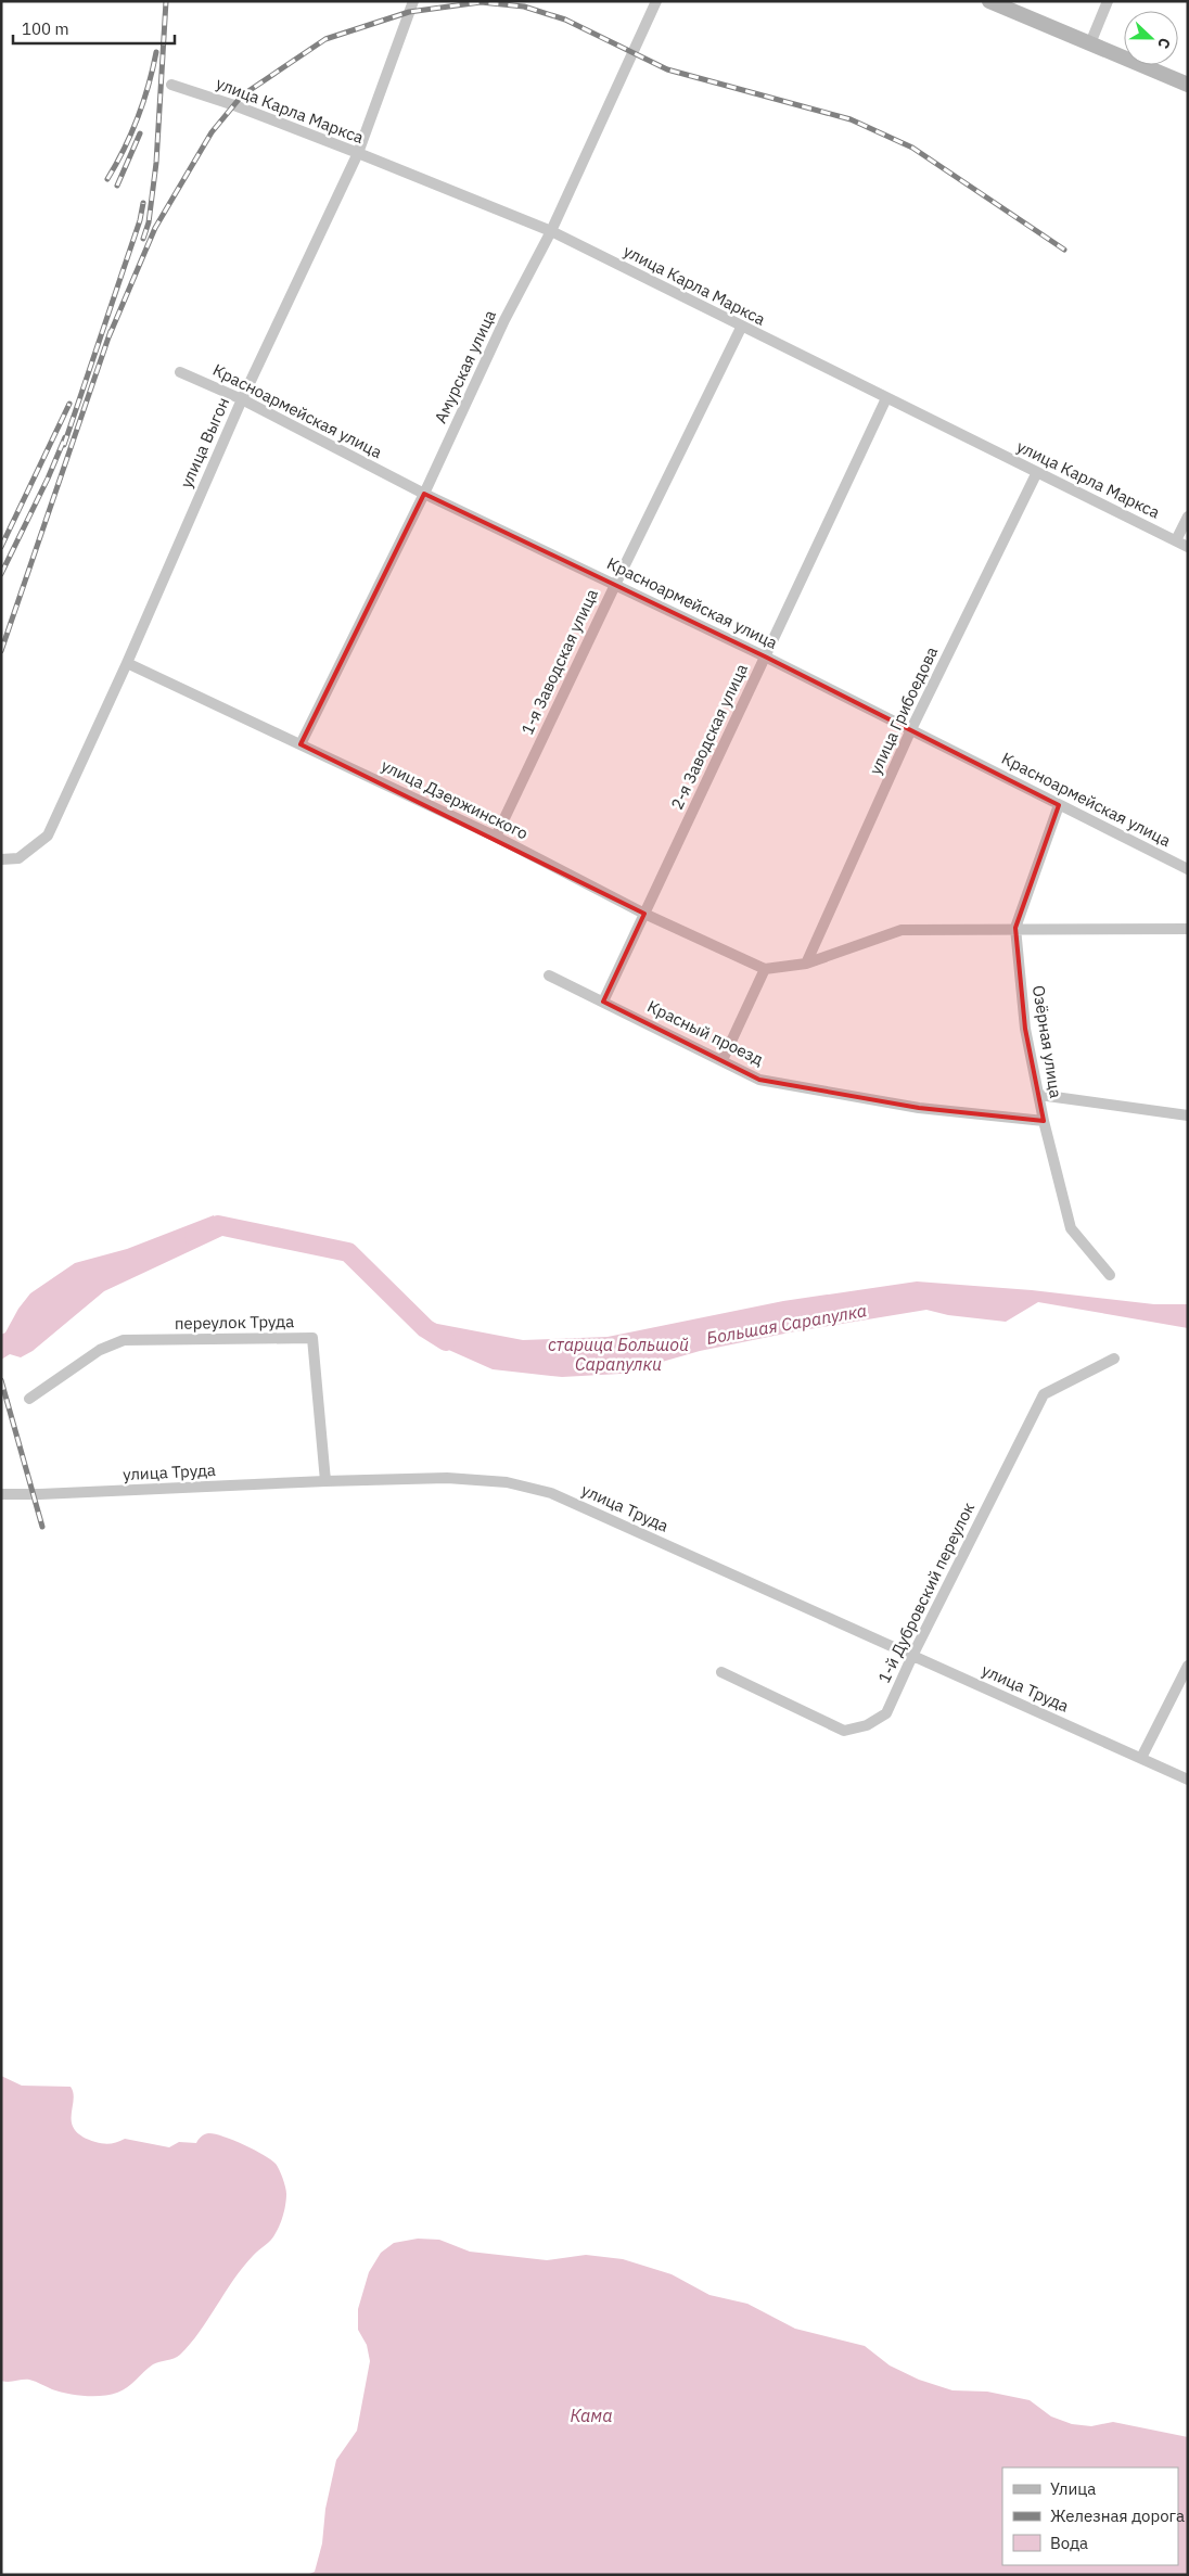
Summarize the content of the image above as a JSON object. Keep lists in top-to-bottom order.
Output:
{
  "streets": {
    "street": [
      "улица Карла Маркса",
      "Амурская улица",
      "Красноармейская улица",
      "улица Выгон",
      "1-я Заводская улица",
      "улица Грибоедова",
      "2-я Заводская улица",
      "улица Дзержинского",
      "Красный проезд",
      "Озёрная улица",
      "переулок Труда",
      "улица Труда",
      "1-й Дубровский переулок"
    ]
  },
  "crossings": [
    ["улица Карла Маркса", "Амурская улица"],
    ["улица Карла Маркса", "улица Выгон"],
    ["улица Карла Маркса", "1-я Заводская улица"],
    ["улица Карла Маркса", "улица Грибоедова"],
    ["улица Карла Маркса", "2-я Заводская улица"],
    ["Амурская улица", "Красноармейская улица"],
    ["Амурская улица", "улица Дзержинского"],
    ["Красноармейская улица", "улица Выгон"],
    ["Красноармейская улица", "1-я Заводская улица"],
    ["Красноармейская улица", "улица Грибоедова"],
    ["Красноармейская улица", "2-я Заводская улица"],
    ["Красноармейская улица", "Озёрная улица"],
    ["улица Выгон", "улица Дзержинского"],
    ["1-я Заводская улица", "улица Дзержинского"],
    ["2-я Заводская улица", "улица Дзержинского"],
    ["2-я Заводская улица", "Красный проезд"],
    ["Красный проезд", "Озёрная улица"],
    ["переулок Труда", "улица Труда"],
    ["улица Труда", "1-й Дубровский переулок"]
  ],
  "water": ["Большая Сарапулка", "старица Большой Сарапулки", "Кама"],
  "legend": ["Улица", "Железная дорога", "Вода"],
  "scale_bar": "100 m",
  "north": "right"
}
